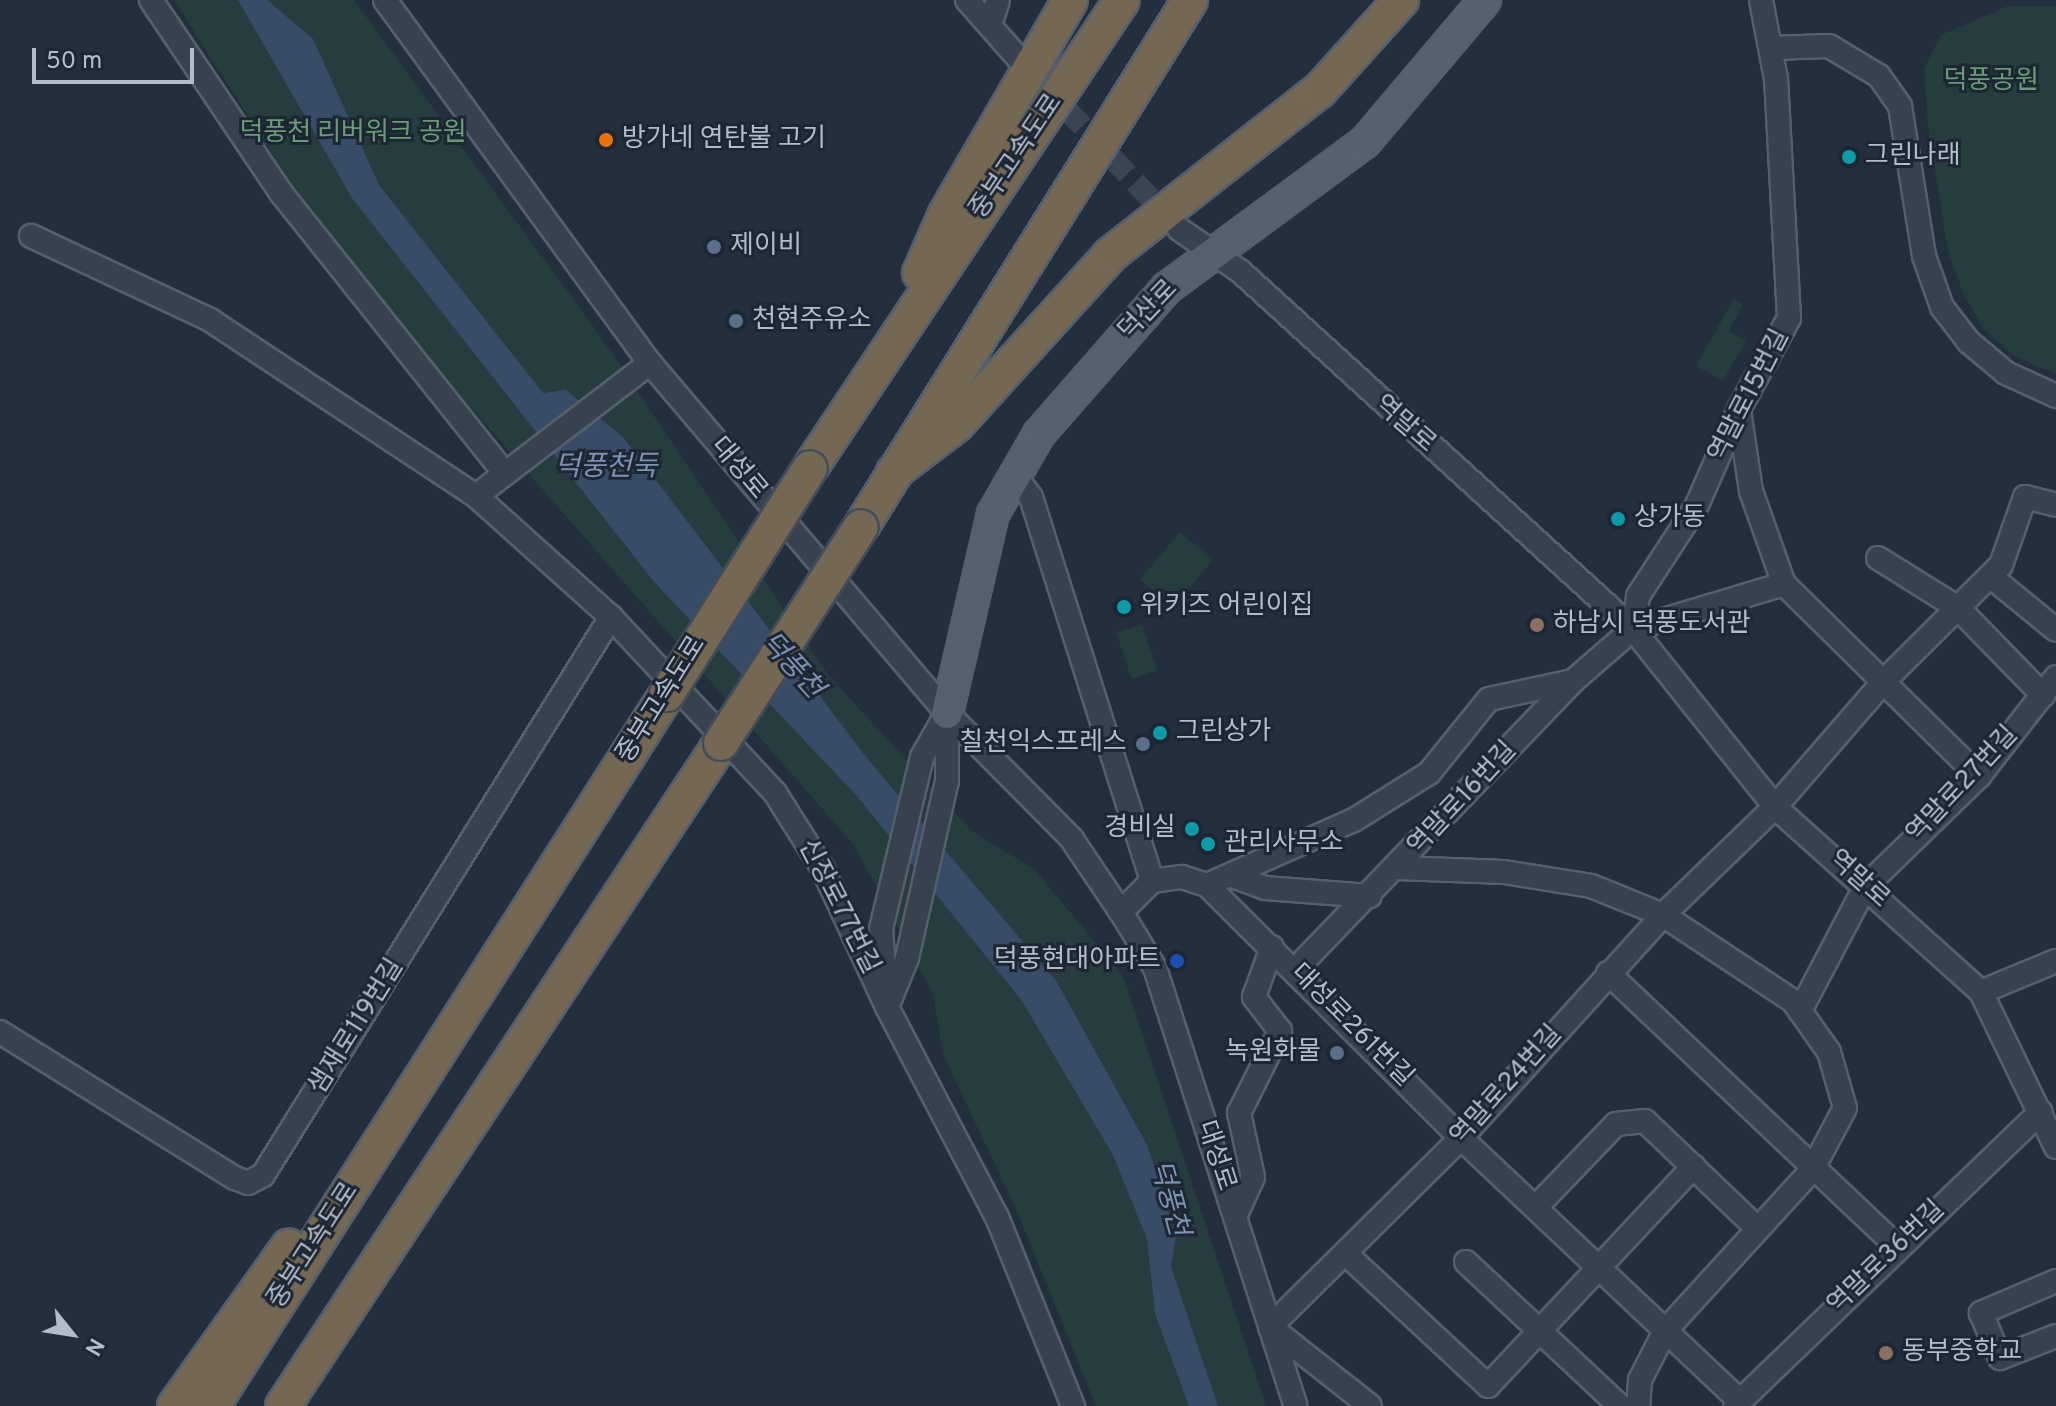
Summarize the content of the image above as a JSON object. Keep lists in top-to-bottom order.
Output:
{
  "streets": {
    "highway": ["중부고속도로"],
    "main road": ["덕산로"],
    "street": [
      "역말로15번길",
      "역말로",
      "대성로",
      "역말로27번길",
      "역말로16번길",
      "신장로77번길",
      "대성로261번길",
      "샘재로119번길",
      "역말로24번길",
      "역말로36번길"
    ]
  },
  "crossings": [
    ["덕산로", "역말로"],
    ["덕산로", "대성로"],
    ["역말로15번길", "역말로"],
    ["역말로15번길", "역말로16번길"],
    ["역말로", "역말로27번길"],
    ["역말로", "역말로16번길"],
    ["역말로", "역말로24번길"],
    ["역말로", "역말로36번길"],
    ["대성로", "역말로24번길"],
    ["역말로16번길", "대성로261번길"],
    ["신장로77번길", "샘재로119번길"],
    ["대성로261번길", "역말로24번길"],
    ["대성로261번길", "역말로36번길"]
  ],
  "water": ["덕풍천둑", "덕풍천"],
  "parks": ["덕풍공원", "덕풍천 리버워크 공원"],
  "places": [
    "방가네 연탄불 고기",
    "그린나래",
    "제이비",
    "천현주유소",
    "상가동",
    "위키즈 어린이집",
    "하남시 덕풍도서관",
    "그린상가",
    "칠천익스프레스",
    "경비실",
    "관리사무소",
    "덕풍현대아파트",
    "녹원화물",
    "동부중학교"
  ],
  "scale_bar": "50 m",
  "north": "bottom right"
}
